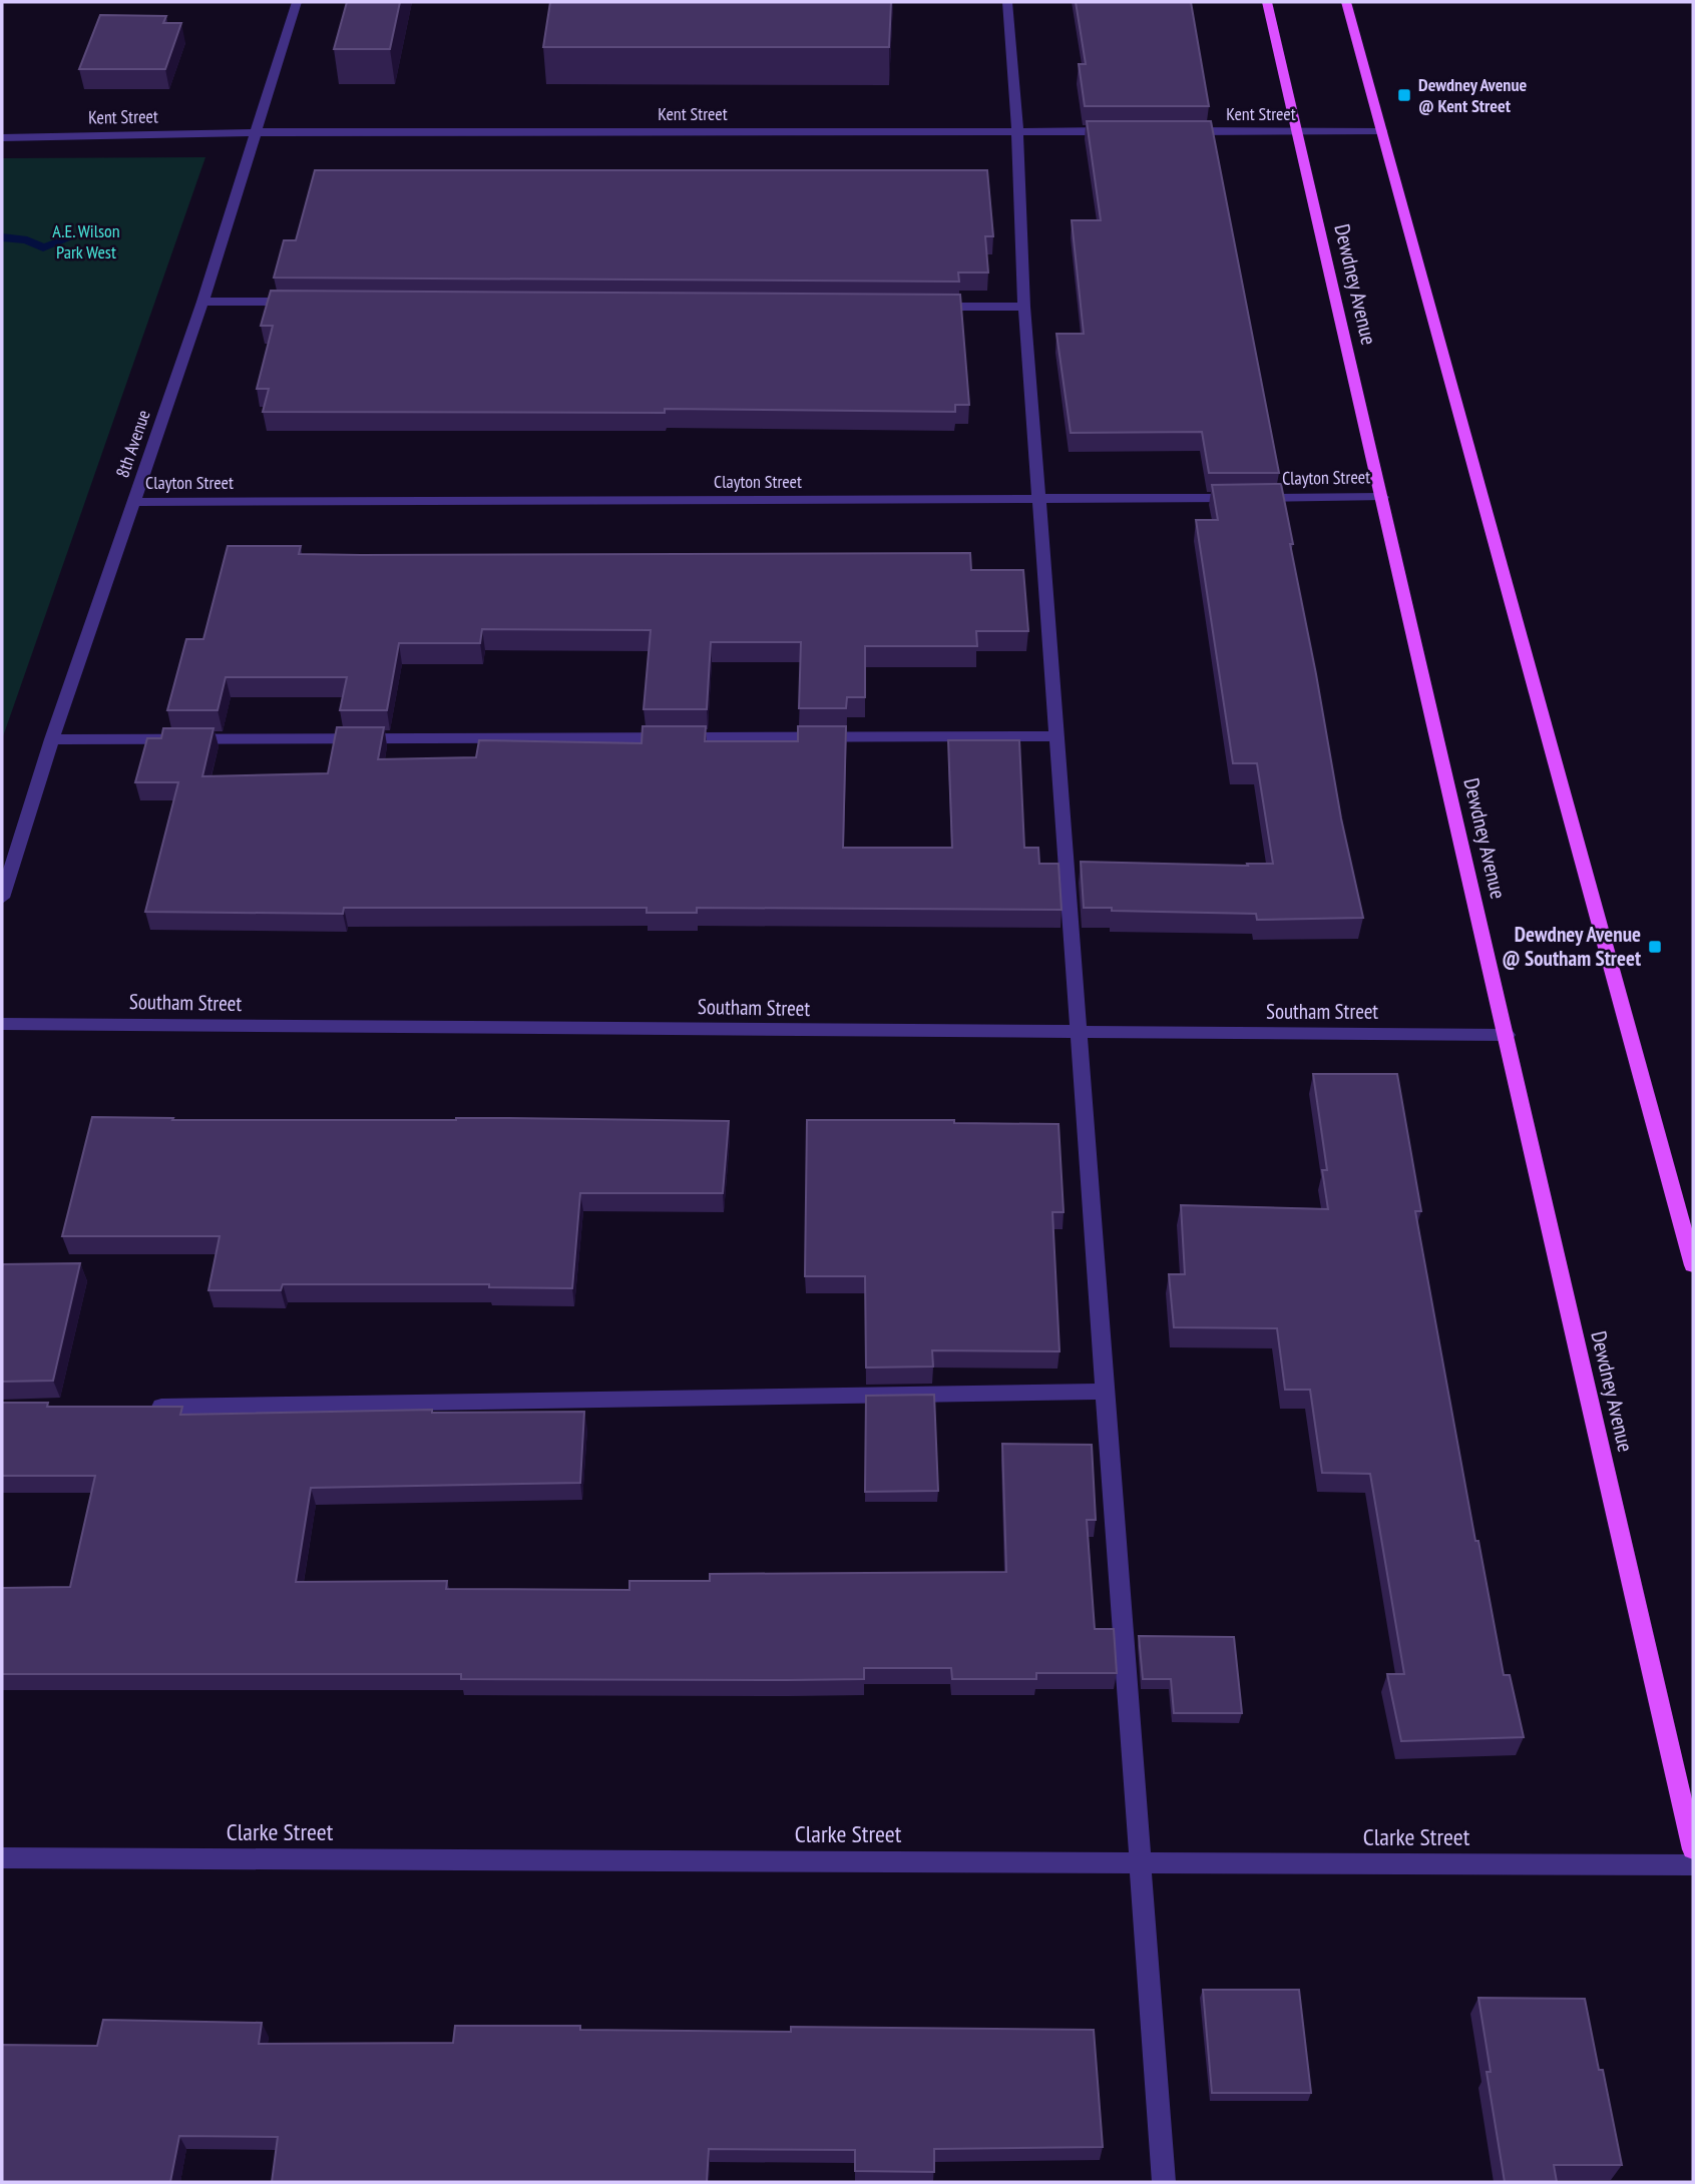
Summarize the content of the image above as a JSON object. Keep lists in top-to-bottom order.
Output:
{
  "streets": {
    "main road": ["Dewdney Avenue"],
    "street": [
      "Kent Street",
      "8th Avenue",
      "Clayton Street",
      "Southam Street",
      "Clarke Street"
    ]
  },
  "crossings": [
    ["Kent Street", "Dewdney Avenue"],
    ["Kent Street", "8th Avenue"],
    ["Dewdney Avenue", "Clayton Street"],
    ["Dewdney Avenue", "Southam Street"],
    ["8th Avenue", "Clayton Street"]
  ],
  "parks": ["A.E. Wilson Park West"],
  "places": {
    "transit": ["Dewdney Avenue @ Kent Street", "Dewdney Avenue @ Southam Street"]
  }
}
